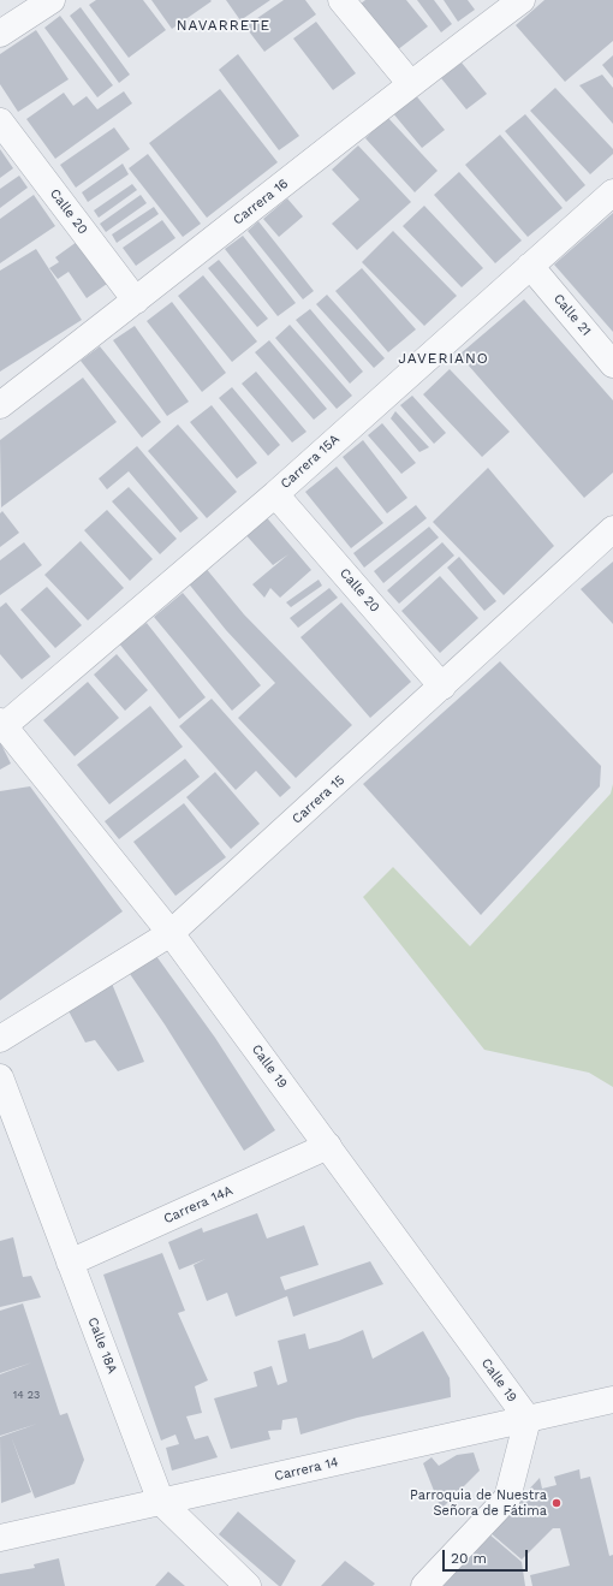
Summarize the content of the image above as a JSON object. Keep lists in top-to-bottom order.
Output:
{
  "streets": {
    "street": [
      "Carrera 16",
      "Calle 20",
      "Calle 21",
      "Carrera 15A",
      "Carrera 15",
      "Calle 19",
      "Carrera 14A",
      "Calle 18A",
      "Carrera 14"
    ]
  },
  "crossings": [
    ["Carrera 16", "Calle 20"],
    ["Calle 20", "Carrera 15A"],
    ["Calle 20", "Carrera 15"],
    ["Calle 21", "Carrera 15A"],
    ["Carrera 15A", "Calle 19"],
    ["Carrera 15", "Calle 19"],
    ["Calle 19", "Carrera 14A"],
    ["Calle 19", "Carrera 14"],
    ["Carrera 14A", "Calle 18A"],
    ["Calle 18A", "Carrera 14"]
  ],
  "districts": ["NAVARRETE", "JAVERIANO"],
  "places": ["Parroquia de Nuestra Señora de Fátima"],
  "house_numbers": ["14 23"],
  "scale_bar": "20 m"
}
